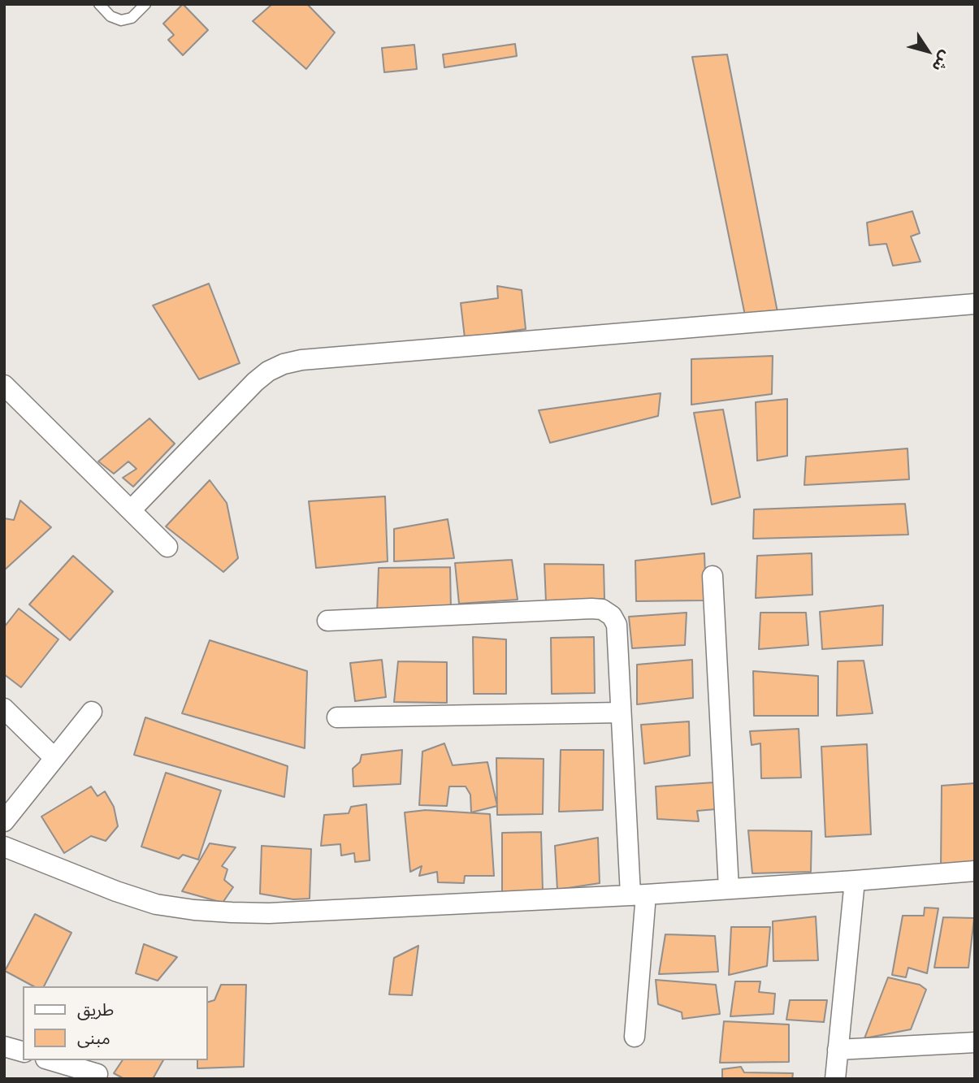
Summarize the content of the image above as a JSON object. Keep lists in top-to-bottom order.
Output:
{
  "legend": ["طريق", "مبنى"],
  "north": "bottom right"
}
